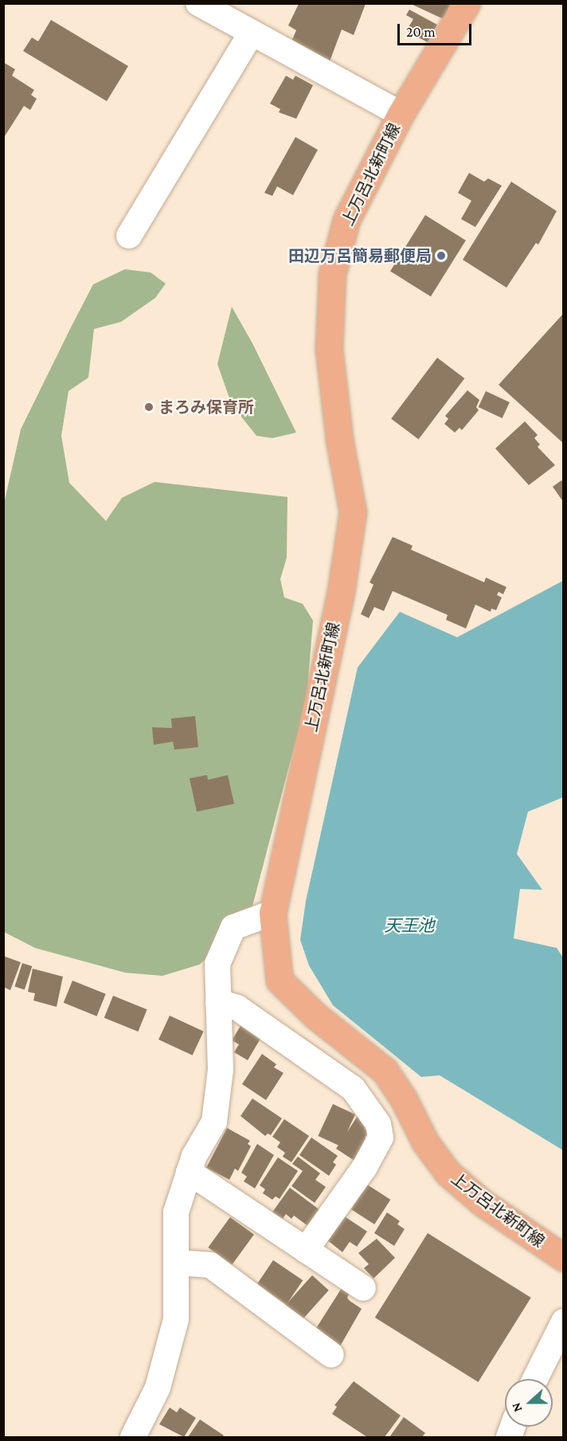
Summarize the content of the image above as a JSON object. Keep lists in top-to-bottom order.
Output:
{
  "streets": {
    "main road": ["上万呂北新町線"]
  },
  "water": ["天王池"],
  "places": ["田辺万呂簡易郵便局", "まろみ保育所"],
  "scale_bar": "20 m",
  "north": "left"
}
